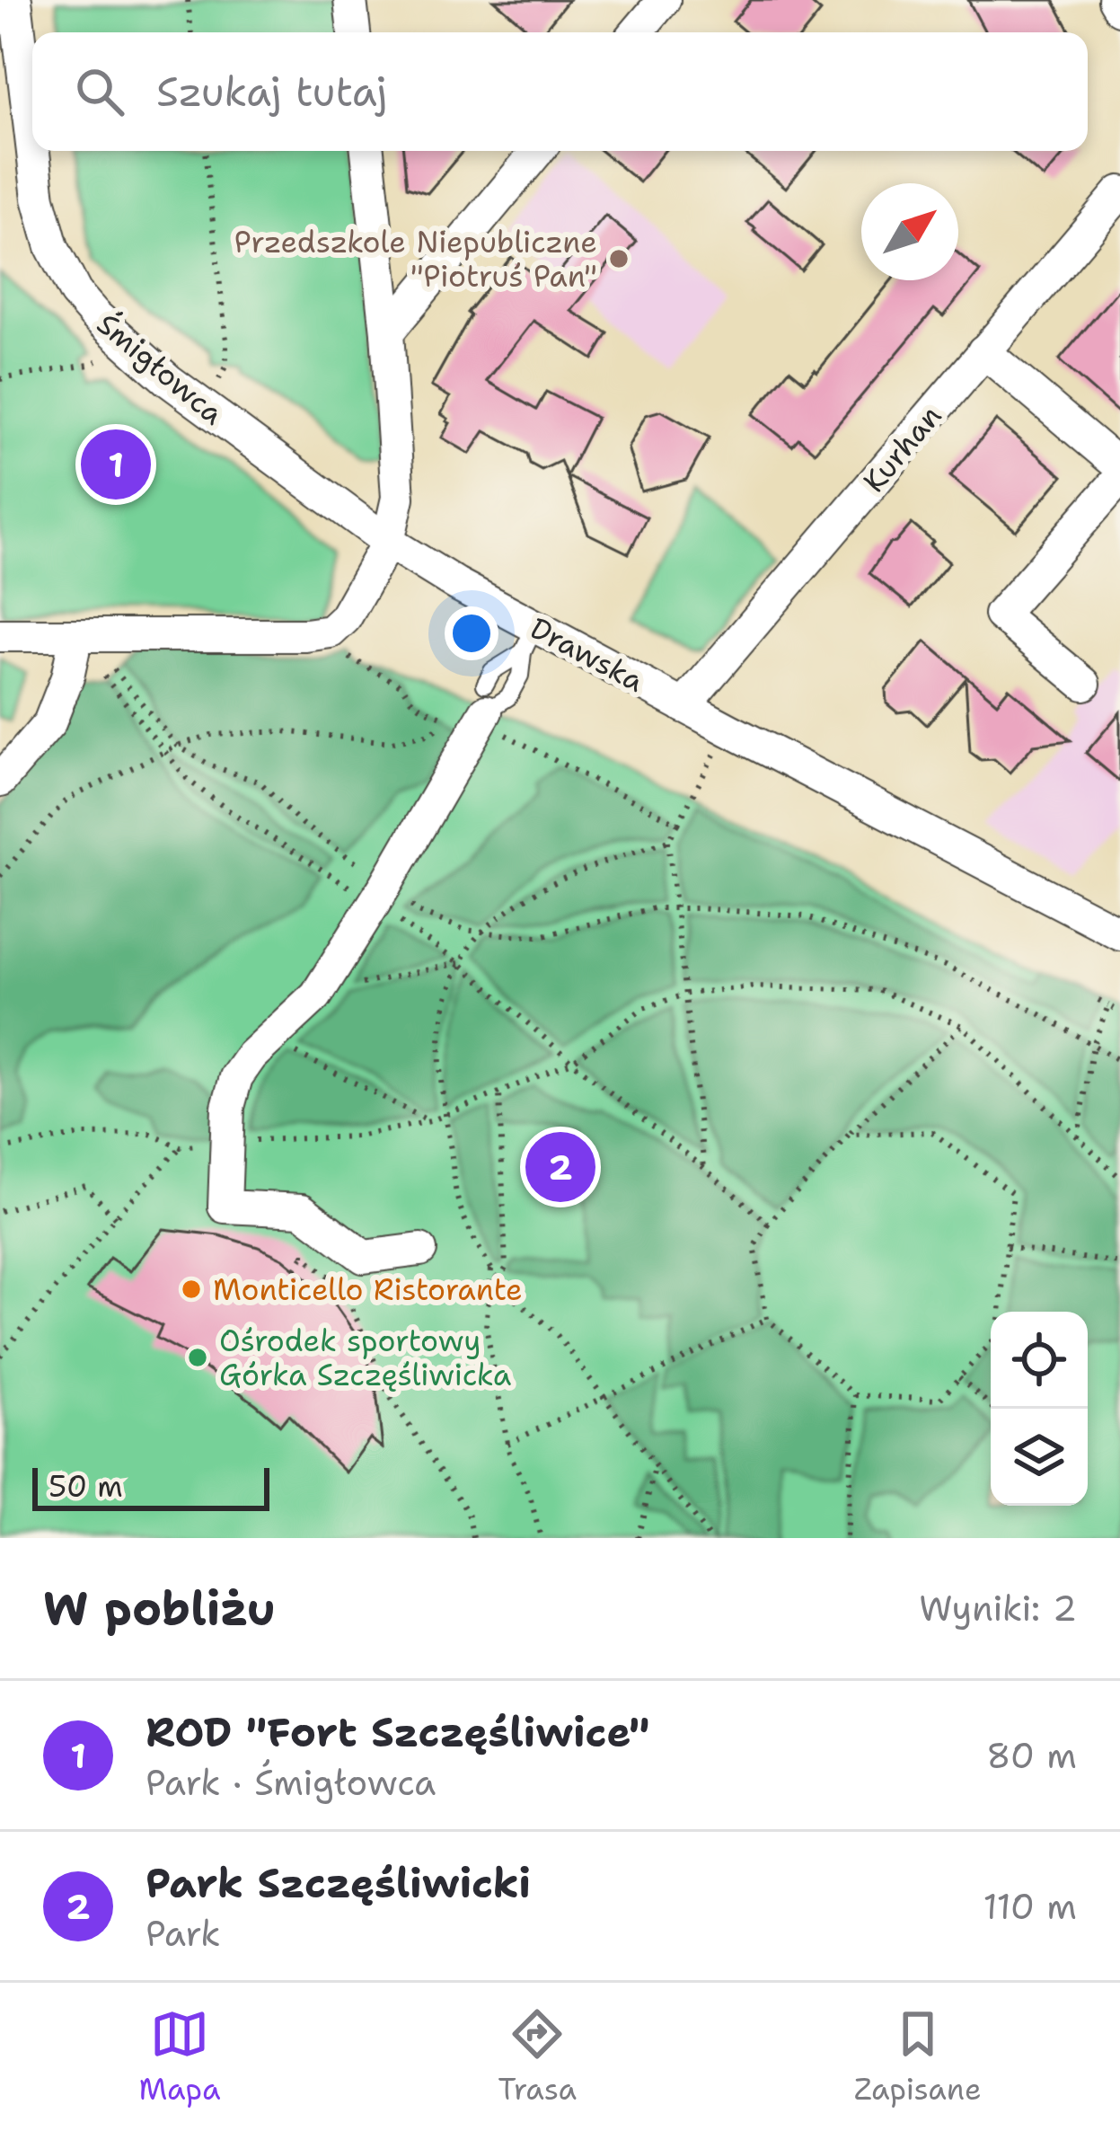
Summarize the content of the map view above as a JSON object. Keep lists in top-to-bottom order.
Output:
{
  "streets": {
    "street": ["Śmigłowca", "Kurhan", "Drawska"]
  },
  "crossings": [
    ["Śmigłowca", "Drawska"],
    ["Kurhan", "Drawska"]
  ],
  "places": ["Przedszkole Niepubliczne \"Piotruś Pan\"", "Monticello Ristorante", "Ośrodek sportowy Górka Szczęśliwicka"],
  "scale_bar": "50 m",
  "north": "top right",
  "page": {
    "search": "Szukaj tutaj",
    "pins": ["1", "2"],
    "scale": "50 m",
    "heading": ["W pobliżu", "Wyniki: 2"],
    "list": [
      {
        "mark": "1",
        "name": "ROD \"Fort Szczęśliwice\"",
        "note": "Park · Śmigłowca",
        "value": "80 m"
      },
      {
        "mark": "2",
        "name": "Park Szczęśliwicki",
        "note": "Park",
        "value": "110 m"
      }
    ],
    "nav": ["Mapa", "Trasa", "Zapisane"]
  }
}
